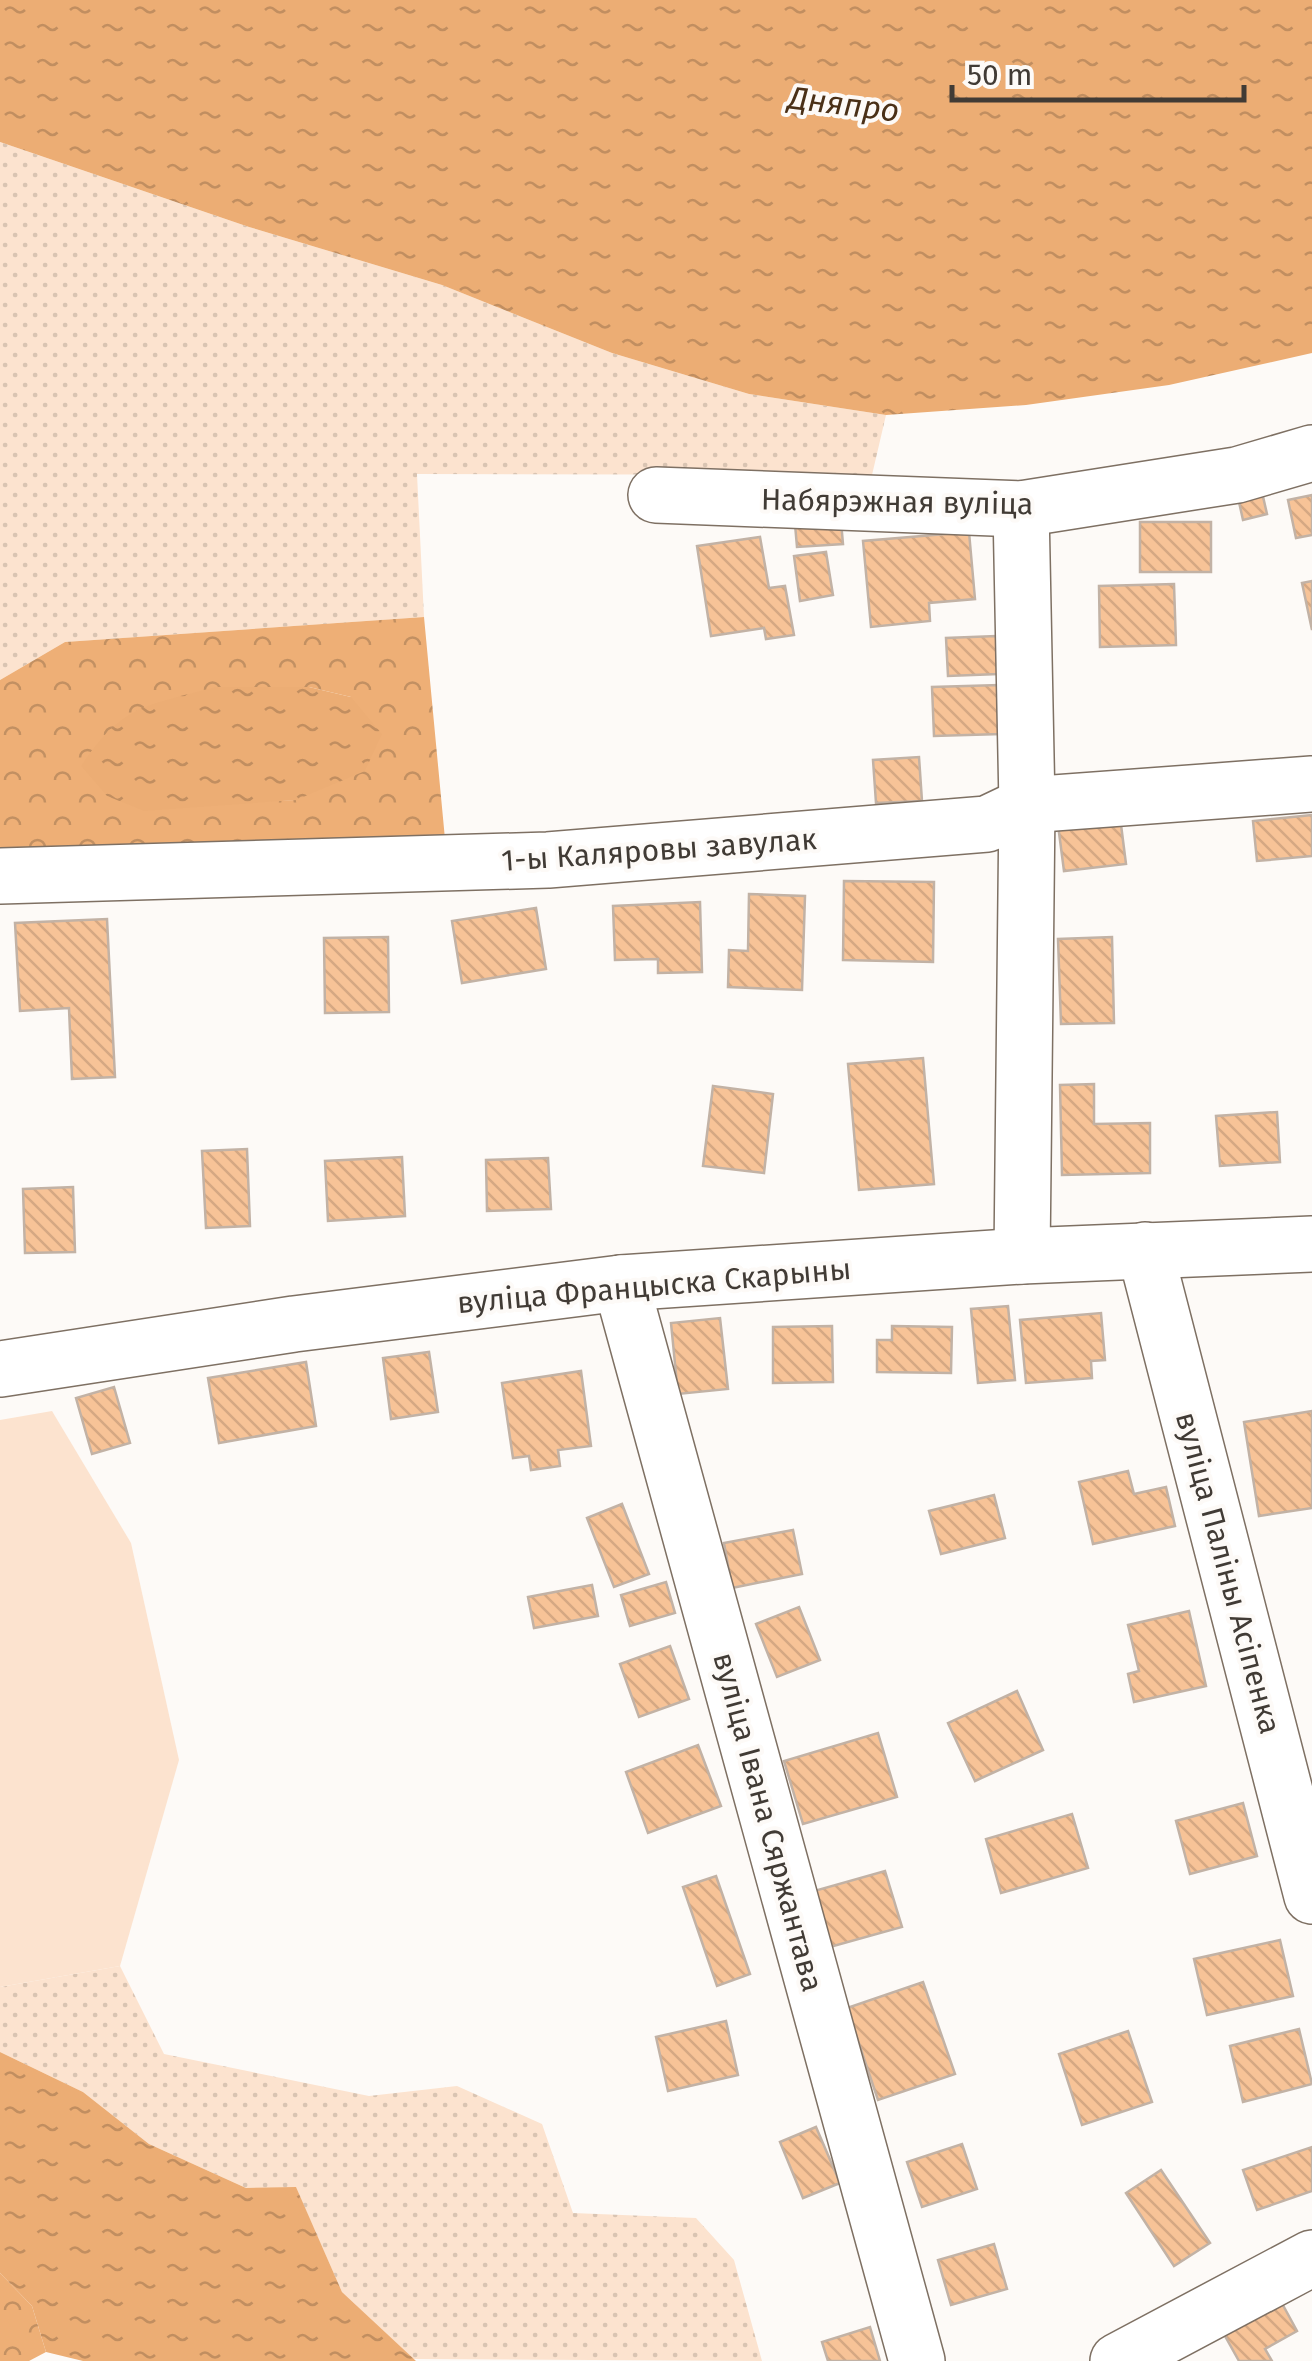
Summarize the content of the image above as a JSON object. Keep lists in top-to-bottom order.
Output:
{
  "streets": {
    "street": [
      "Набярэжная вуліца",
      "1-ы Каляровы завулак",
      "вуліца Францыска Скарыны",
      "вуліца Паліны Асіпенка",
      "вуліца Івана Сяржантава"
    ]
  },
  "crossings": [
    ["вуліца Францыска Скарыны", "вуліца Паліны Асіпенка"],
    ["вуліца Францыска Скарыны", "вуліца Івана Сяржантава"]
  ],
  "water": ["Дняпро"],
  "scale_bar": "50 m"
}
